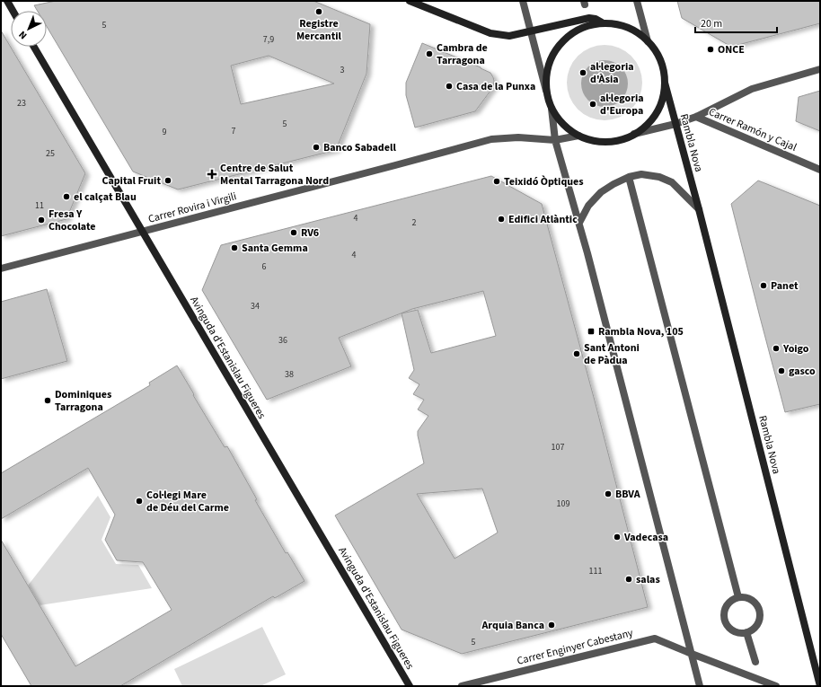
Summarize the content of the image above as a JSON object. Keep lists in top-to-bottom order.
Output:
{
  "streets": {
    "main road": ["Rambla Nova", "Avinguda d'Estanislau Figueres"],
    "street": ["Carrer Ramón y Cajal", "Carrer Rovira i Virgili", "Carrer Enginyer Cabestany"]
  },
  "crossings": [
    ["Carrer Ramón y Cajal", "Rambla Nova"],
    ["Carrer Ramón y Cajal", "Carrer Rovira i Virgili"],
    ["Rambla Nova", "Carrer Rovira i Virgili"],
    ["Carrer Rovira i Virgili", "Avinguda d'Estanislau Figueres"]
  ],
  "places": {
    "other": [
      "Registre Mercantil",
      "ONCE",
      "Cambra de Tarragona",
      "al·legoria d'Àsia",
      "Casa de la Punxa",
      "al·legoria d'Europa",
      "Banco Sabadell",
      "Capital Fruit",
      "Teixidó Òptiques",
      "el calçat Blau",
      "Edifici Atlàntic",
      "Fresa Y Chocolate",
      "RV6",
      "Santa Gemma",
      "Panet",
      "Yoigo",
      "Sant Antoni de Pàdua",
      "gasco",
      "Dominiques Tarragona",
      "BBVA",
      "Col·legi Mare de Déu del Carme",
      "Vadecasa",
      "salas",
      "Arquia Banca"
    ],
    "health": ["Centre de Salut Mental Tarragona Nord"],
    "transit": ["Rambla Nova, 105"]
  },
  "house_numbers": [
    "5",
    "7,9",
    "3",
    "23",
    "5",
    "7",
    "9",
    "25",
    "11",
    "4",
    "2",
    "4",
    "6",
    "34",
    "36",
    "38",
    "107",
    "109",
    "111",
    "5"
  ],
  "scale_bar": "20 m",
  "north": "bottom left"
}
